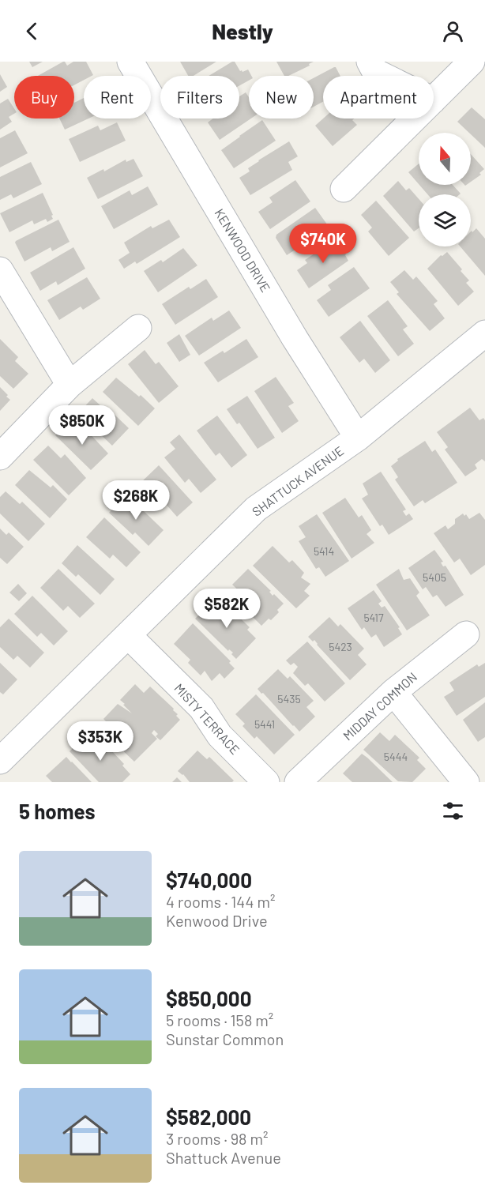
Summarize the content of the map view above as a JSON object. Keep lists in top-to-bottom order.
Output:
{
  "streets": {
    "street": [
      "KENWOOD DRIVE",
      "SHATTUCK AVENUE",
      "MIDDAY COMMON",
      "MISTY TERRACE"
    ]
  },
  "crossings": [
    ["KENWOOD DRIVE", "SHATTUCK AVENUE"],
    ["SHATTUCK AVENUE", "MISTY TERRACE"]
  ],
  "house_numbers": [
    "5414",
    "5405",
    "5417",
    "5423",
    "5435",
    "5441",
    "5444"
  ],
  "north": "top",
  "page": {
    "header": "Nestly",
    "chip": [
      "Buy",
      "Rent",
      "Filters",
      "New",
      "Apartment"
    ],
    "price": [
      "$740K",
      "$850K",
      "$268K",
      "$582K",
      "$353K"
    ],
    "heading": "5 homes",
    "list": [
      {
        "name": "$740,000",
        "note": "4 rooms · 144 m² · Kenwood Drive"
      },
      {
        "name": "$850,000",
        "note": "5 rooms · 158 m² · Sunstar Common"
      },
      {
        "name": "$582,000",
        "note": "3 rooms · 98 m² · Shattuck Avenue"
      }
    ]
  }
}
